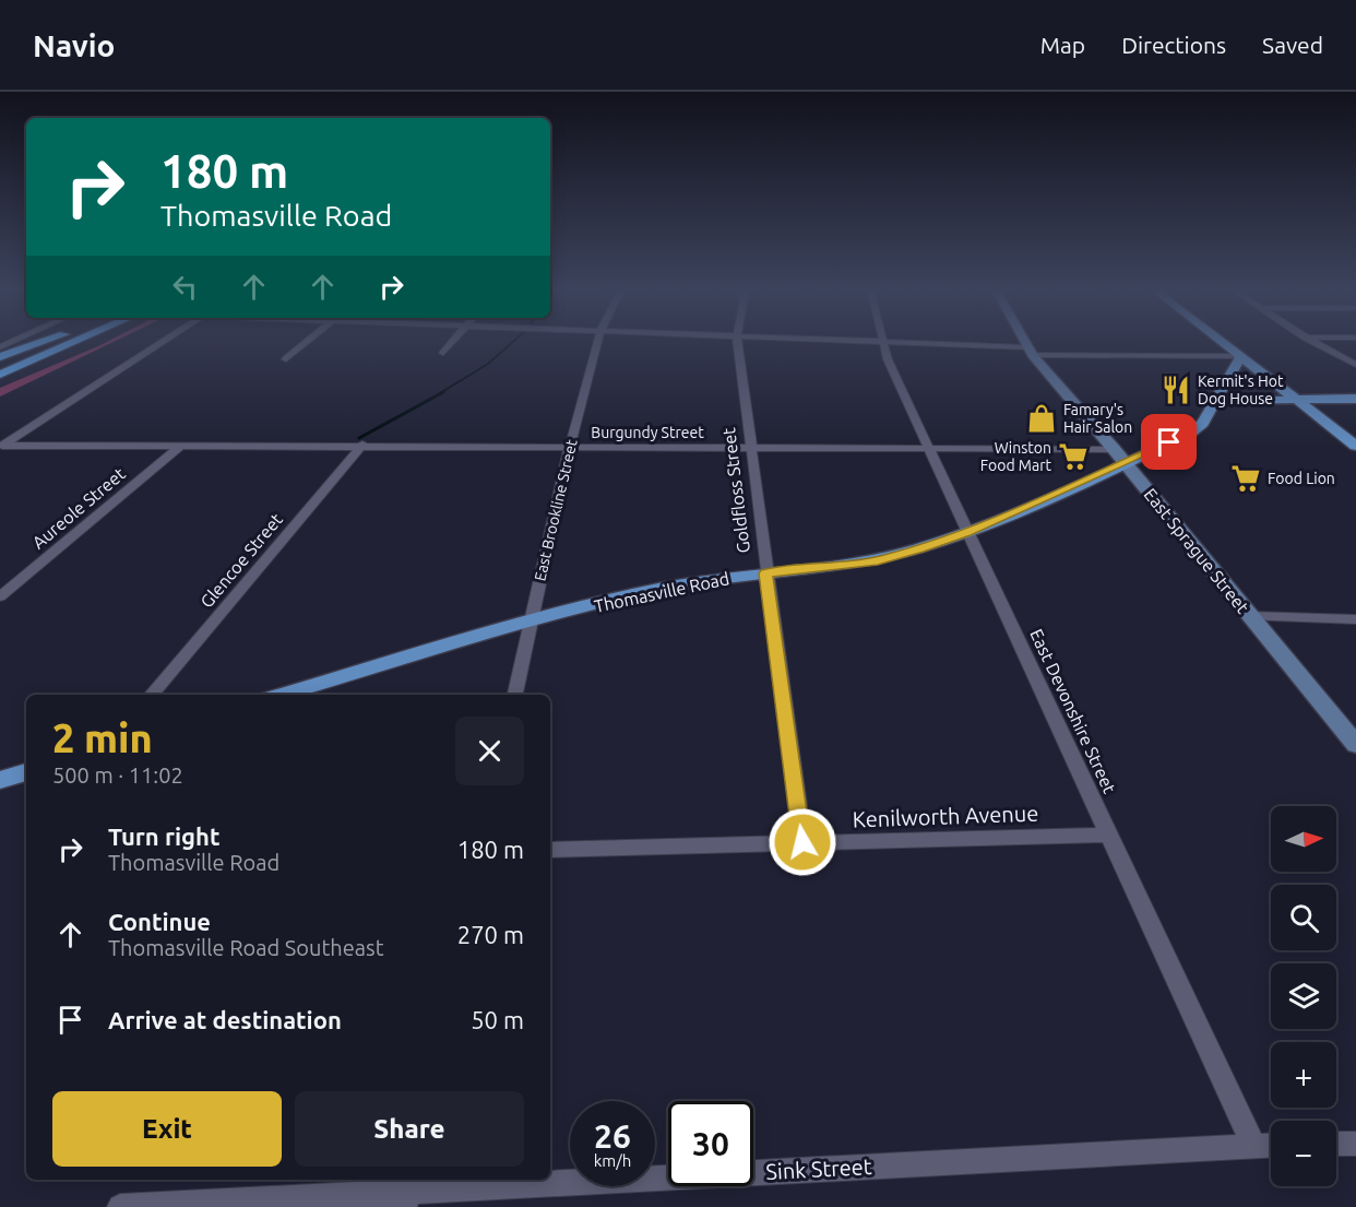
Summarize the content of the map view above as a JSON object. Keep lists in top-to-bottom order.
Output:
{
  "streets": {
    "main road": ["Thomasville Road"],
    "street": [
      "Burgundy Street",
      "Goldfloss Street",
      "Aureole Street",
      "East Brookline Street",
      "East Sprague Street",
      "Glencoe Street",
      "East Devonshire Street",
      "Kenilworth Avenue",
      "Sink Street"
    ]
  },
  "crossings": [
    ["Burgundy Street", "Goldfloss Street"],
    ["Burgundy Street", "Aureole Street"],
    ["Burgundy Street", "East Brookline Street"],
    ["Burgundy Street", "East Sprague Street"],
    ["Burgundy Street", "Glencoe Street"],
    ["Burgundy Street", "East Devonshire Street"],
    ["Goldfloss Street", "Thomasville Road"],
    ["Goldfloss Street", "Kenilworth Avenue"],
    ["East Brookline Street", "Thomasville Road"],
    ["East Sprague Street", "Thomasville Road"],
    ["Thomasville Road", "East Devonshire Street"],
    ["East Devonshire Street", "Kenilworth Avenue"],
    ["East Devonshire Street", "Sink Street"]
  ],
  "places": {
    "restaurant": ["Kermit's Hot Dog House"],
    "shop": ["Famary's Hair Salon"],
    "supermarket": ["Winston Food Mart", "Food Lion"]
  },
  "north": "right",
  "page": {
    "header": "Navio",
    "nav": ["Map", "Directions", "Saved"],
    "turn": ["180 m", "Thomasville Road"],
    "heading": ["2 min", "500 m · 11:02"],
    "map_buttons": ["+", "−"],
    "list": [
      {
        "name": "Turn right",
        "note": "Thomasville Road",
        "value": "180 m"
      },
      {
        "name": "Continue",
        "note": "Thomasville Road Southeast",
        "value": "270 m"
      },
      {
        "name": "Arrive at destination",
        "value": "50 m"
      }
    ],
    "buttons": ["Exit", "Share"],
    "speed": "26 km/h",
    "limit": "30"
  }
}
